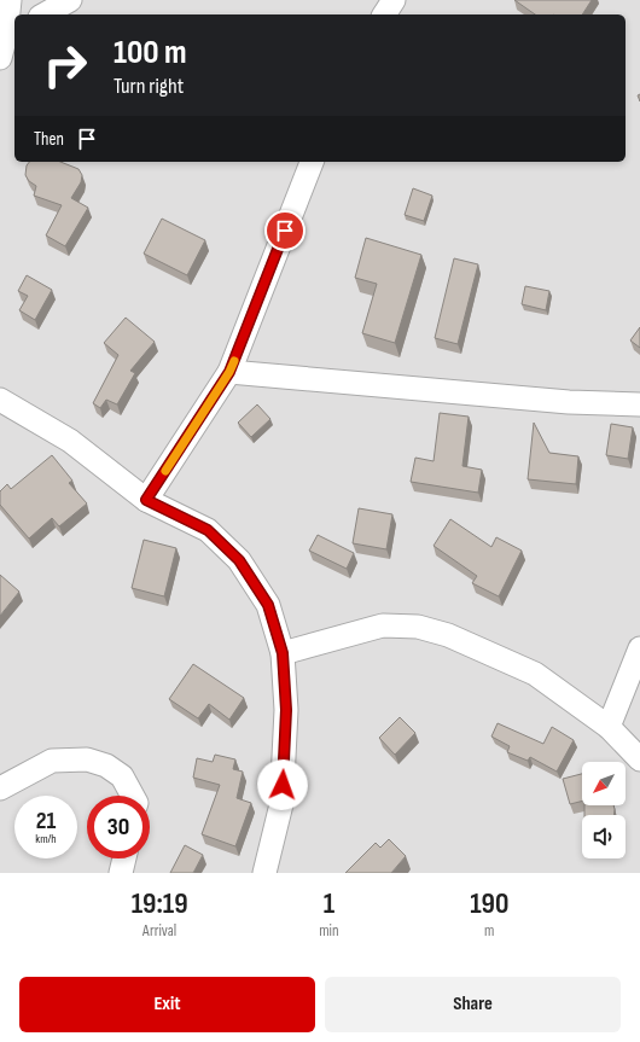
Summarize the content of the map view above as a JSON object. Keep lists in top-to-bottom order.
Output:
{
  "north": "bottom left",
  "page": {
    "turn": ["100 m", "Turn right"],
    "then": "Then",
    "speed": "21 km/h",
    "limit": "30",
    "eta": [
      "19:19",
      "Arrival",
      "1",
      "min",
      "190",
      "m"
    ],
    "buttons": ["Exit", "Share"]
  }
}
